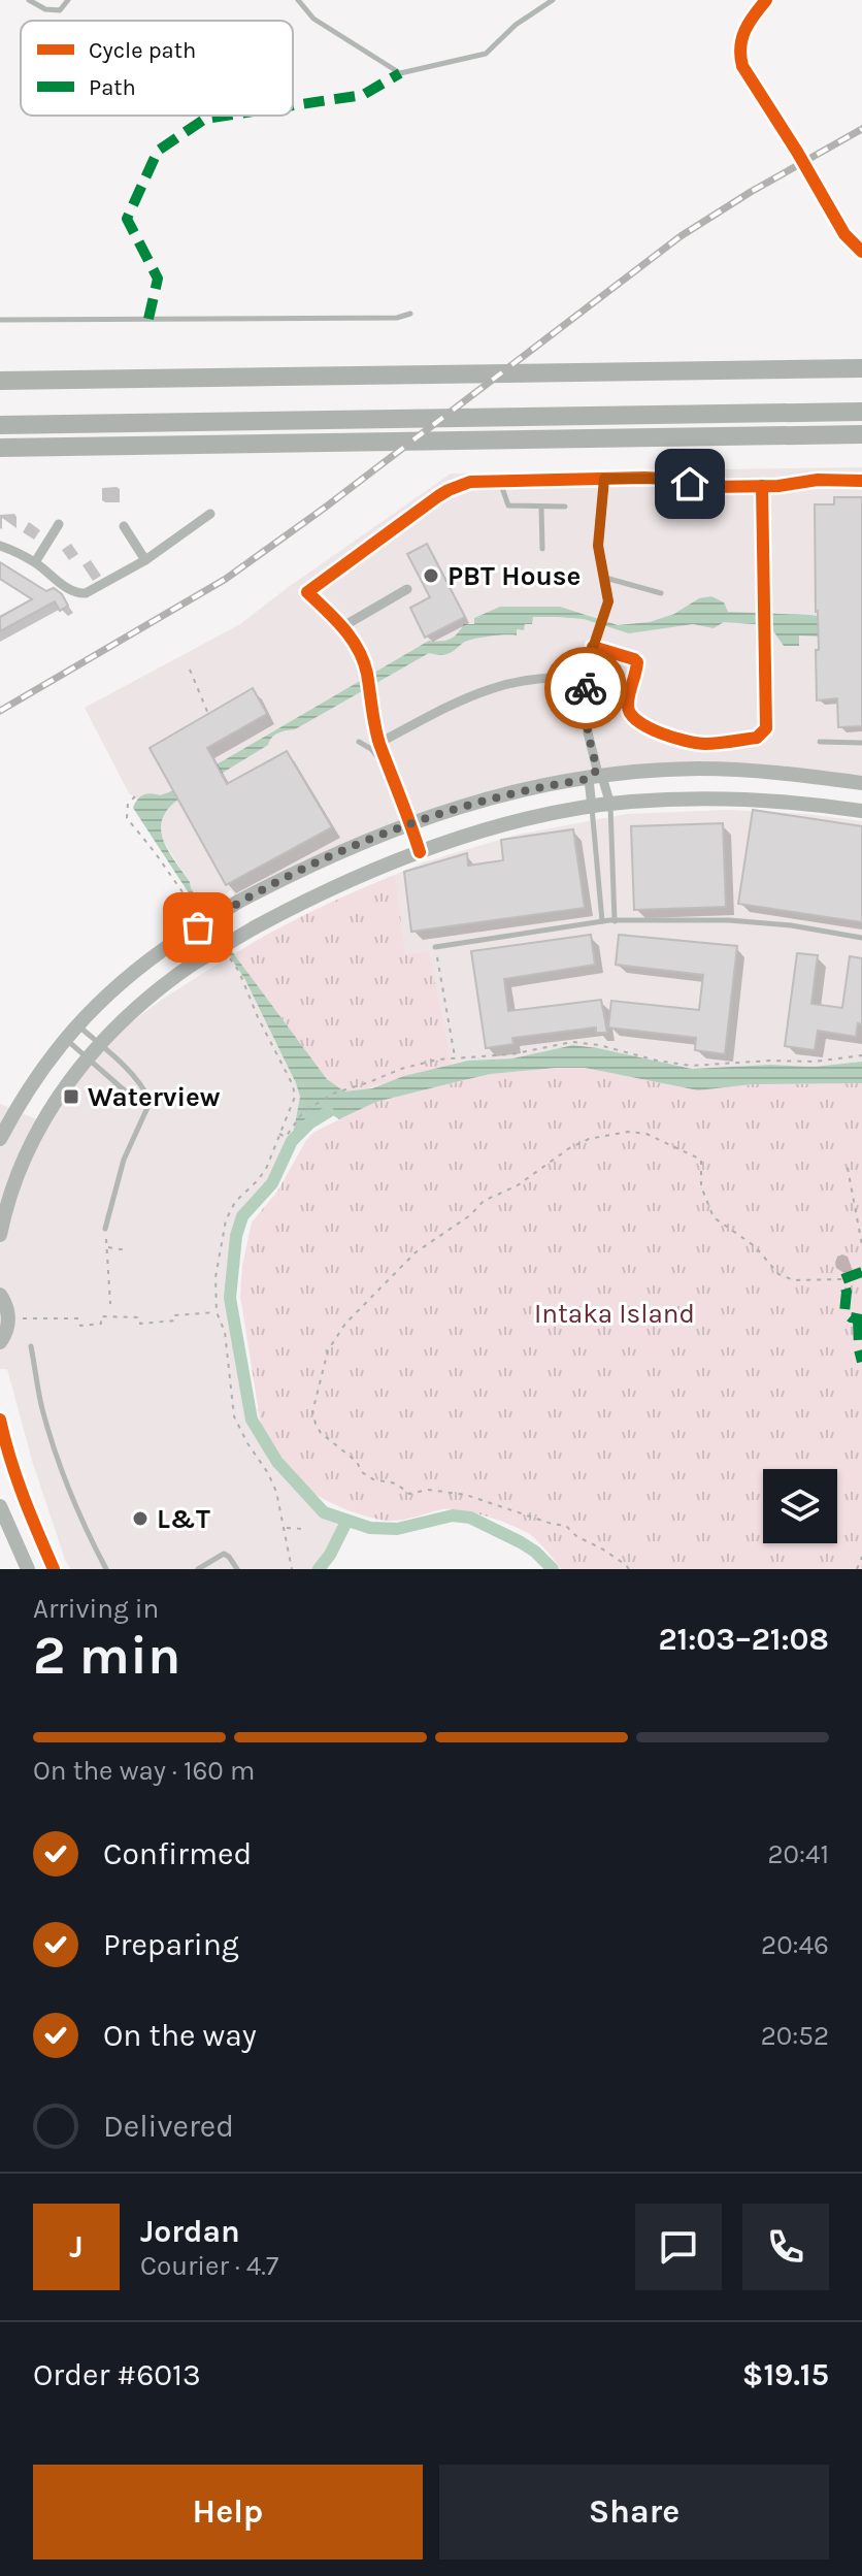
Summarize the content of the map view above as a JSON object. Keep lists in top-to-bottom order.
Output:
{
  "parks": ["Intaka Island"],
  "places": {
    "other": ["PBT House", "L&T"],
    "transit": ["Waterview"]
  },
  "legend": ["Cycle path", "Path"],
  "page": {
    "heading": ["2 min", "Arriving in", "21:03–21:08"],
    "panel": [
      "Jordan",
      "Courier · 4.7",
      "Order #6013",
      "$19.15"
    ],
    "bar": "On the way · 160 m",
    "list": [
      ["Confirmed", "20:41"],
      ["Preparing", "20:46"],
      ["On the way", "20:52"],
      "Delivered"
    ],
    "round": "J",
    "buttons": ["Help", "Share"]
  }
}
